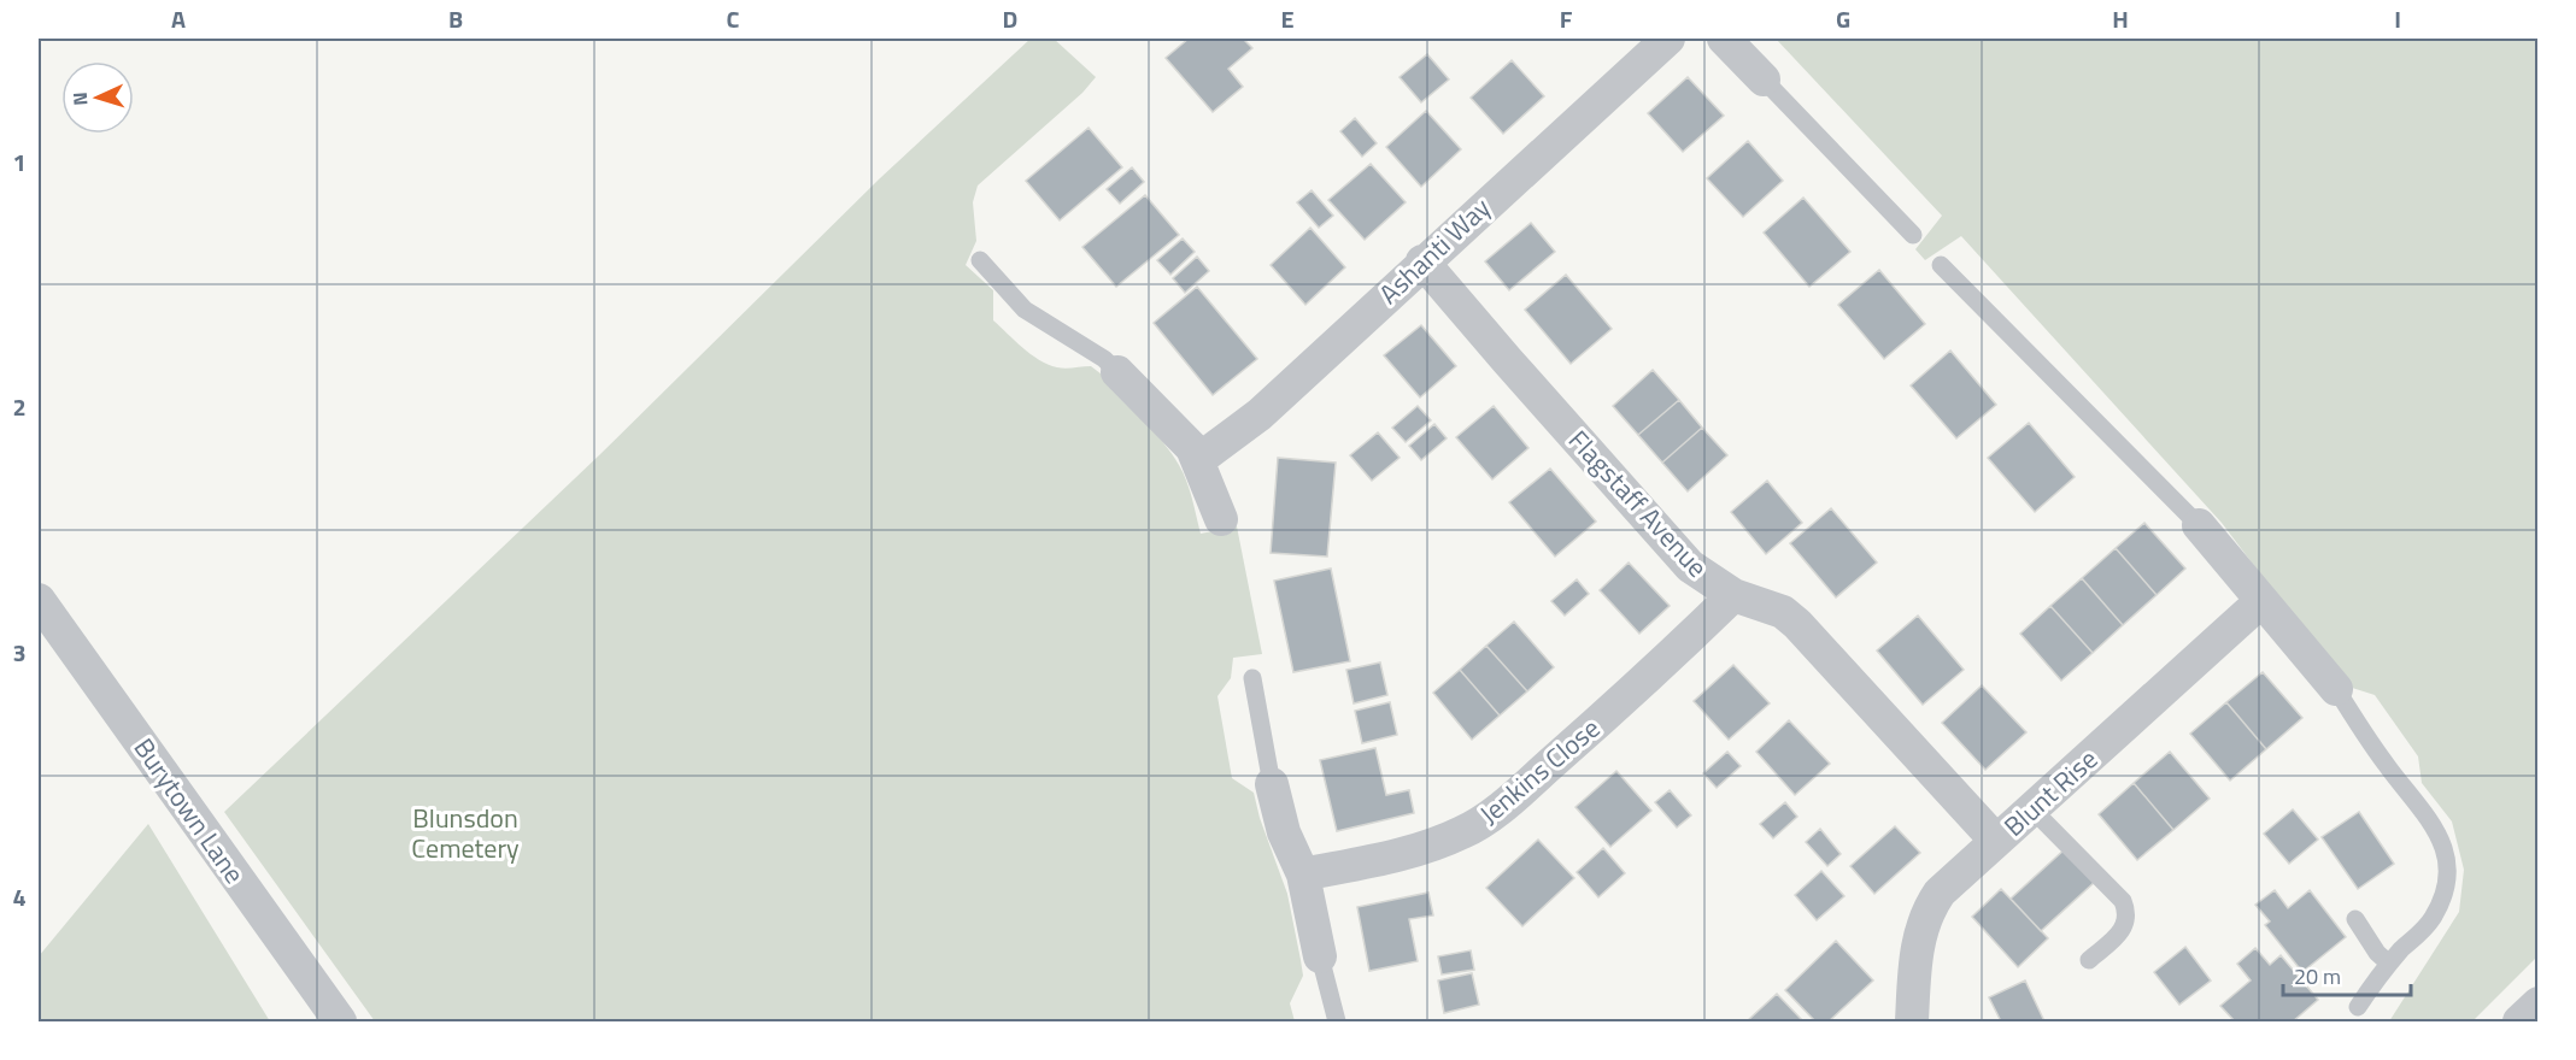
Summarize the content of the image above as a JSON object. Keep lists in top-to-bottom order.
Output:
{
  "streets": {
    "street": [
      "Ashanti Way",
      "Flagstaff Avenue",
      "Jenkins Close",
      "Blunt Rise",
      "Burytown Lane"
    ]
  },
  "crossings": [
    ["Ashanti Way", "Flagstaff Avenue"],
    ["Flagstaff Avenue", "Jenkins Close"],
    ["Flagstaff Avenue", "Blunt Rise"]
  ],
  "parks": ["Blunsdon Cemetery"],
  "scale_bar": "20 m",
  "north": "left",
  "grid": {
    "columns": [
      "A",
      "B",
      "C",
      "D",
      "E",
      "F",
      "G",
      "H",
      "I"
    ],
    "rows": [
      "1",
      "2",
      "3",
      "4"
    ]
  }
}
